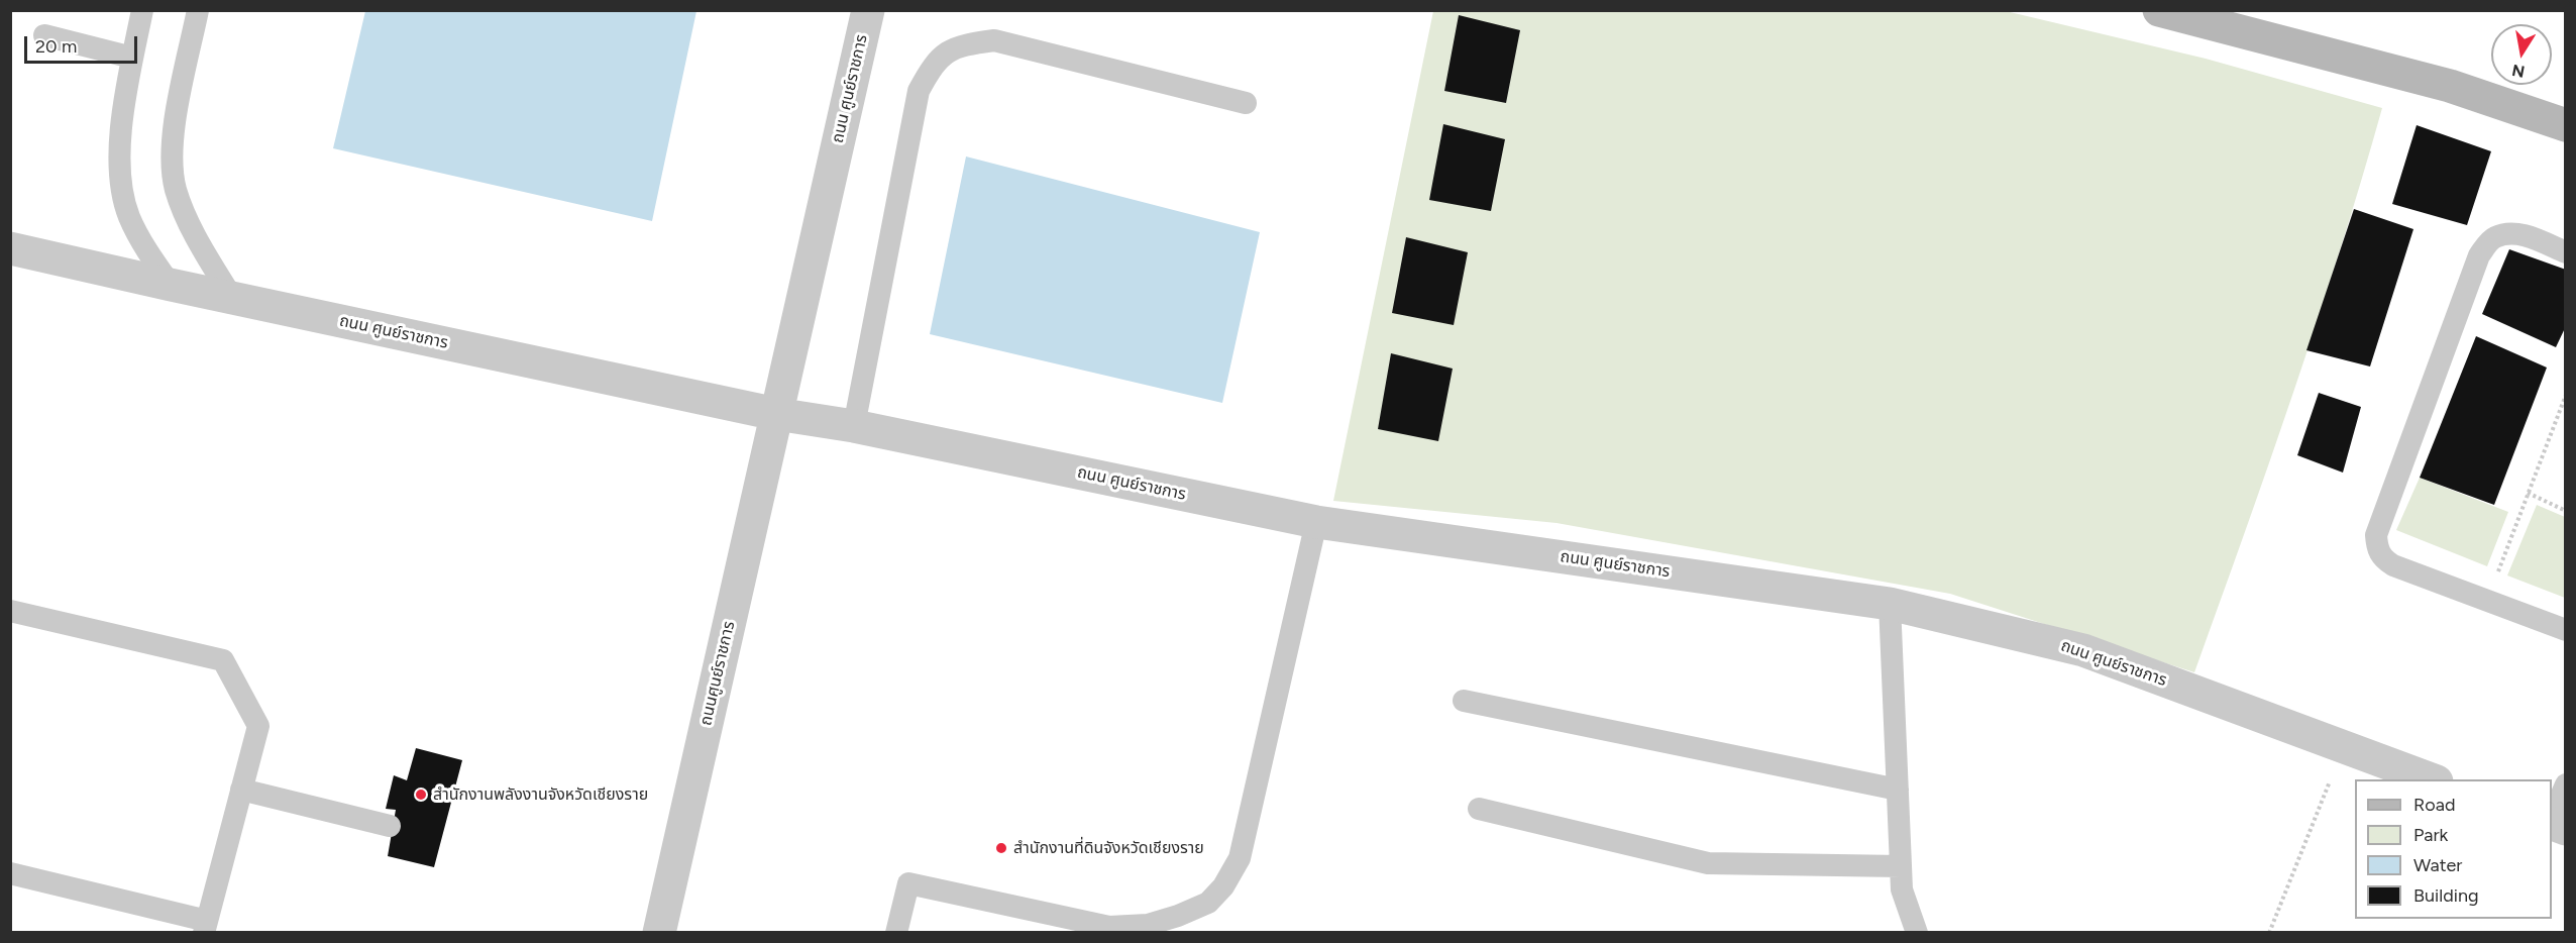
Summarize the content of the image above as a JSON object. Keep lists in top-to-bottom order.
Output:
{
  "streets": {
    "street": ["ถนน ศูนย์ราชการ", "ถนนศูนย์ราชการ"]
  },
  "crossings": [
    ["ถนน ศูนย์ราชการ", "ถนนศูนย์ราชการ"]
  ],
  "places": ["สำนักงานพลังงานจังหวัดเชียงราย", "สำนักงานที่ดินจังหวัดเชียงราย"],
  "legend": [
    "Road",
    "Park",
    "Water",
    "Building"
  ],
  "scale_bar": "20 m",
  "north": "bottom"
}
